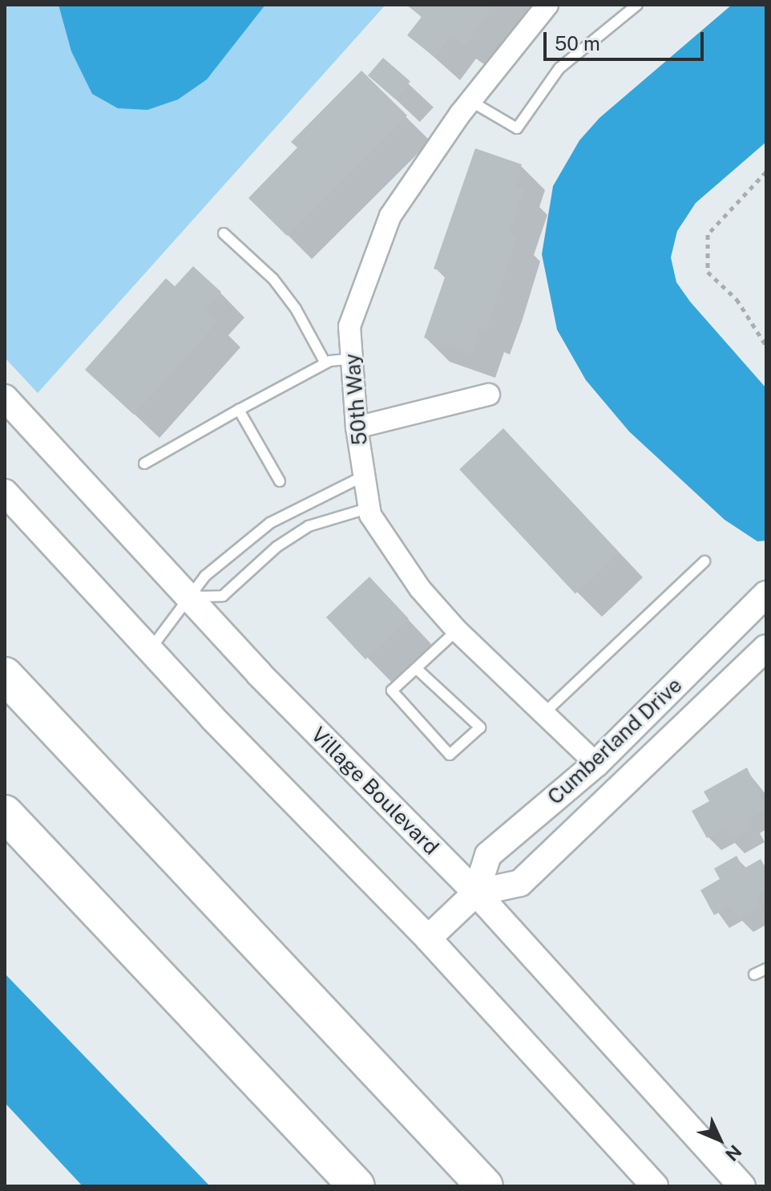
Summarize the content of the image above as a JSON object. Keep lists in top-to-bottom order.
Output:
{
  "streets": {
    "street": ["50th Way", "Cumberland Drive", "Village Boulevard"]
  },
  "crossings": [
    ["50th Way", "Cumberland Drive"],
    ["Cumberland Drive", "Village Boulevard"]
  ],
  "scale_bar": "50 m",
  "north": "bottom right"
}
